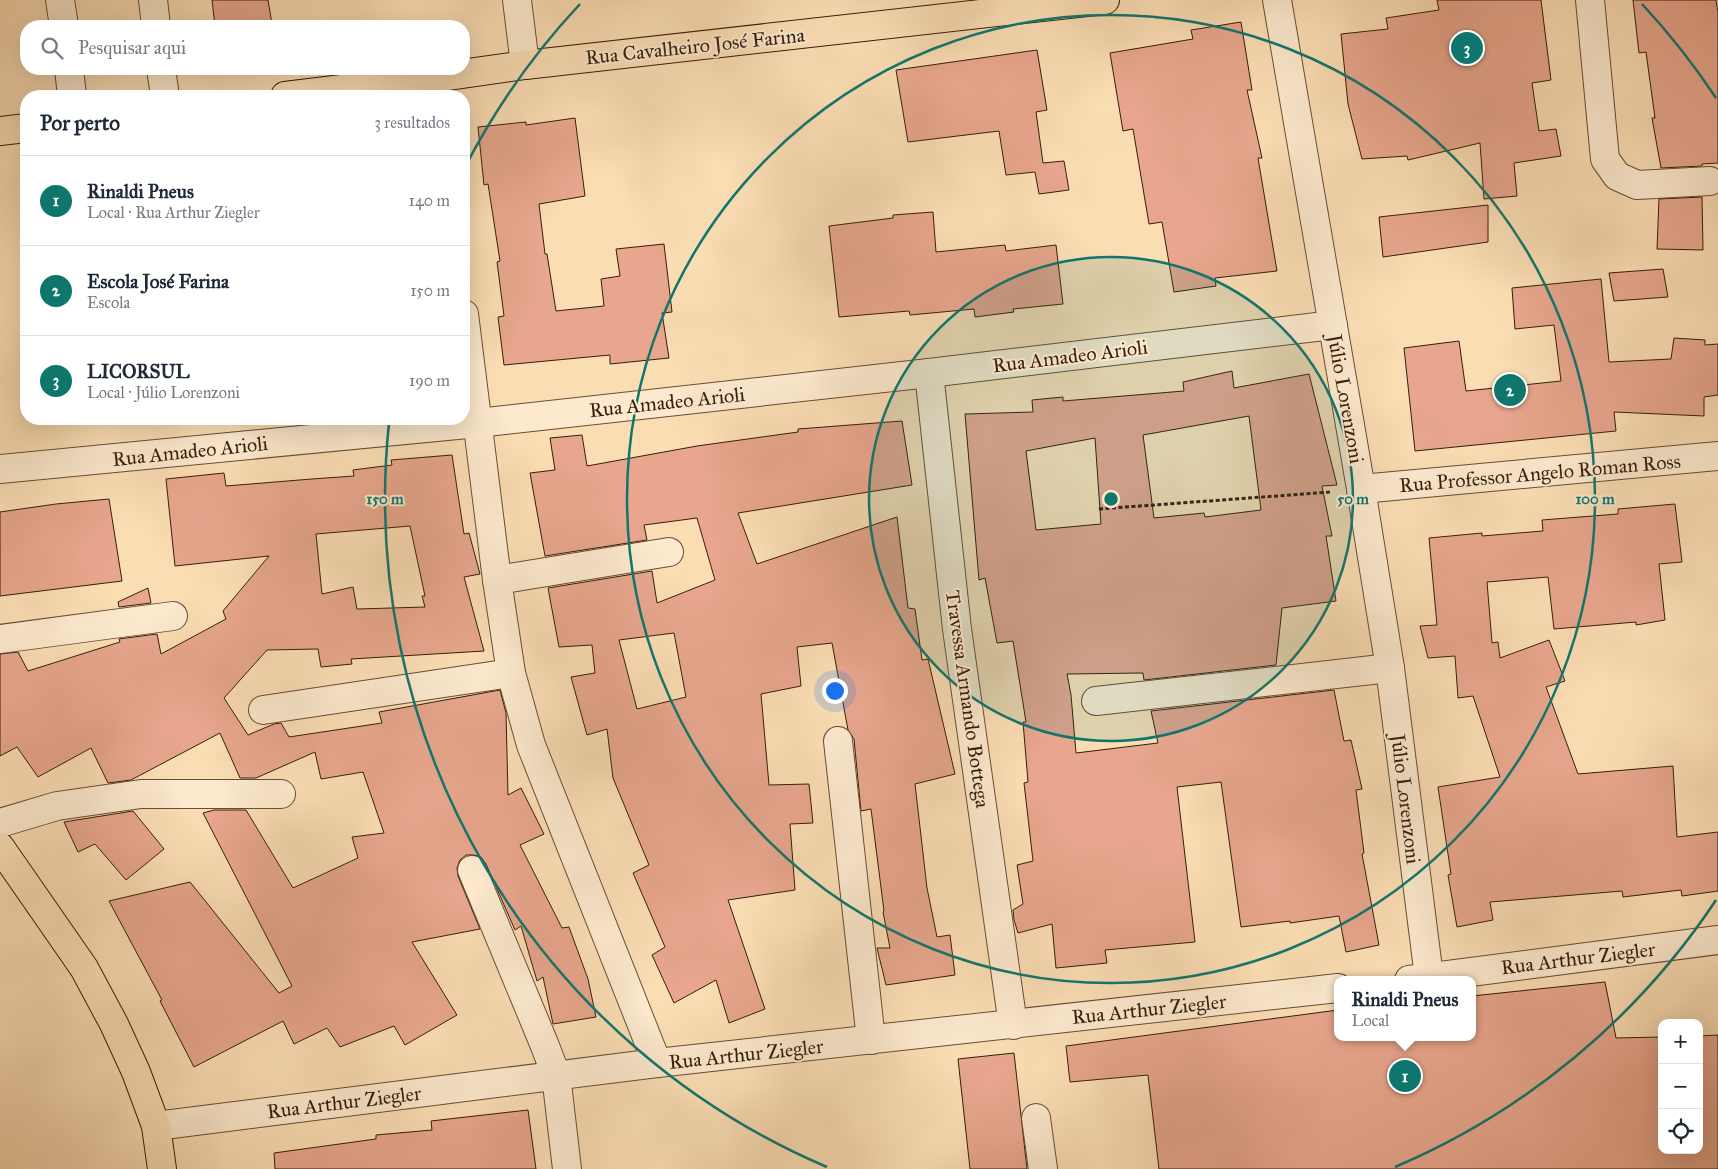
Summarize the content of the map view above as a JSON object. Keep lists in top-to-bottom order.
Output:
{
  "streets": {
    "main road": ["Rua Cavalheiro José Farina"],
    "street": [
      "Rua Amadeo Arioli",
      "Júlio Lorenzoni",
      "Rua Professor Angelo Roman Ross",
      "Travessa Armando Bottega",
      "Rua Arthur Ziegler"
    ]
  },
  "crossings": [
    ["Rua Amadeo Arioli", "Júlio Lorenzoni"],
    ["Rua Amadeo Arioli", "Travessa Armando Bottega"],
    ["Júlio Lorenzoni", "Rua Professor Angelo Roman Ross"],
    ["Travessa Armando Bottega", "Rua Arthur Ziegler"]
  ],
  "page": {
    "search": "Pesquisar aqui",
    "pins": ["3", "2", "1"],
    "heading": ["Por perto", "3 resultados"],
    "list": [
      {
        "mark": "1",
        "name": "Rinaldi Pneus",
        "note": "Local · Rua Arthur Ziegler",
        "value": "140 m"
      },
      {
        "mark": "2",
        "name": "Escola José Farina",
        "note": "Escola",
        "value": "150 m"
      },
      {
        "mark": "3",
        "name": "LICORSUL",
        "note": "Local · Júlio Lorenzoni",
        "value": "190 m"
      }
    ],
    "popup": ["Rinaldi Pneus", "Local"],
    "map_buttons": ["+", "−"]
  },
  "rings": ["50 m", "100 m", "150 m"]
}
